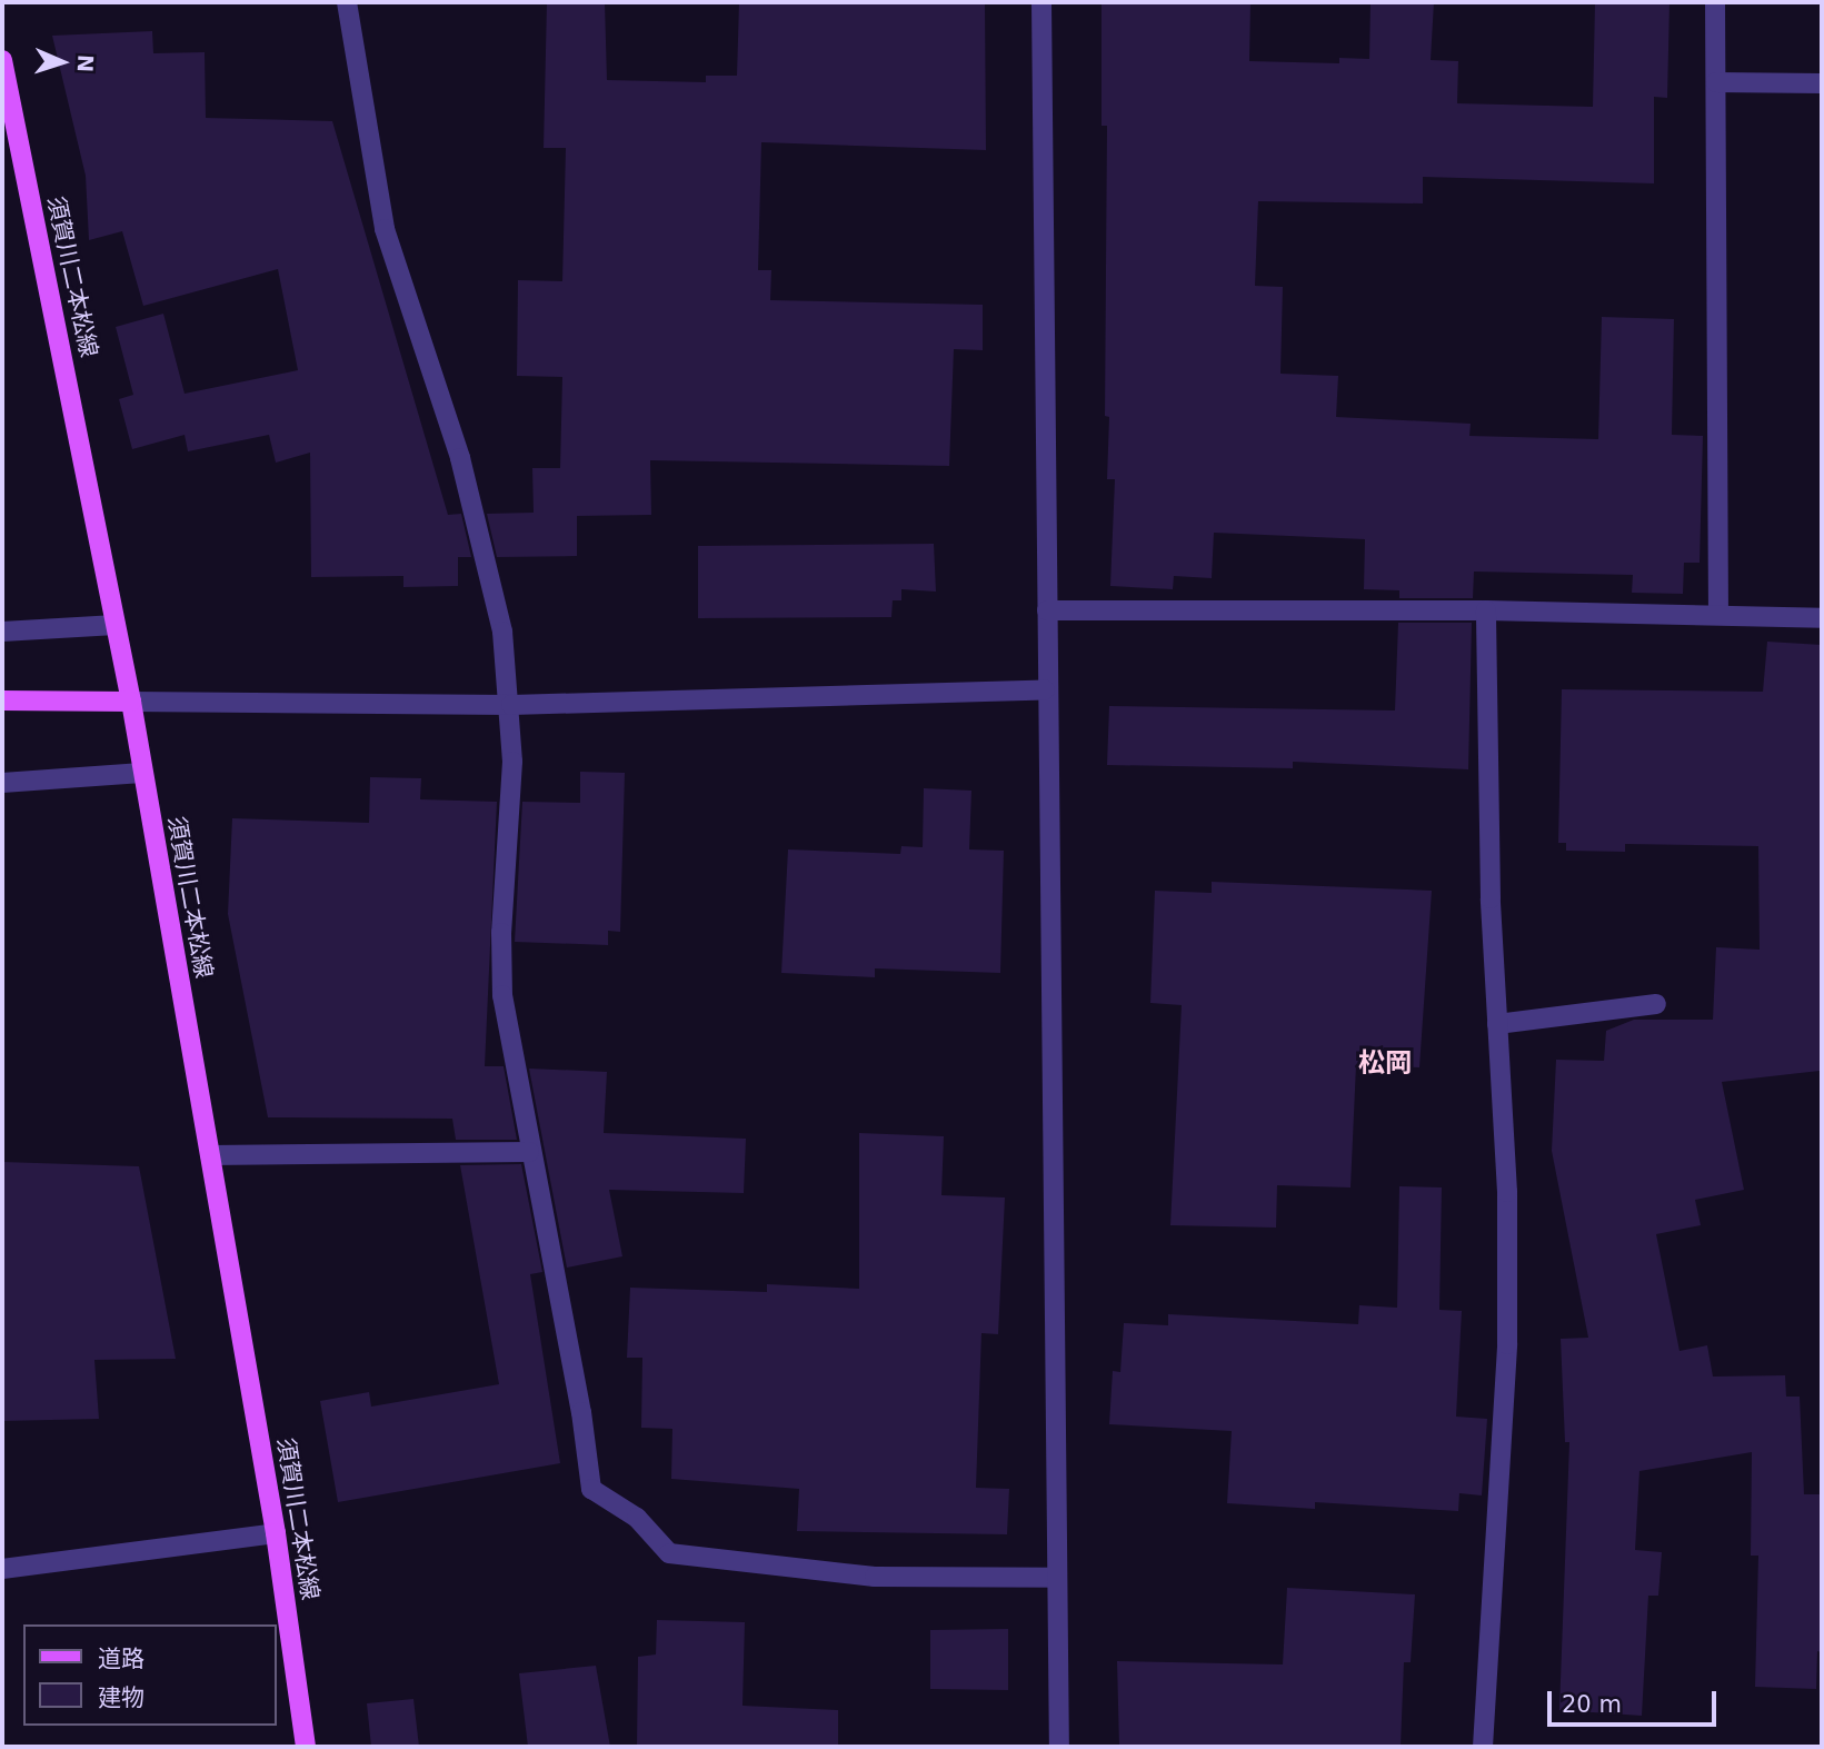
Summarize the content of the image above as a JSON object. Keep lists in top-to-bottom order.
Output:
{
  "streets": {
    "main road": ["須賀川二本松線"]
  },
  "districts": ["松岡"],
  "legend": ["道路", "建物"],
  "scale_bar": "20 m",
  "north": "right"
}
